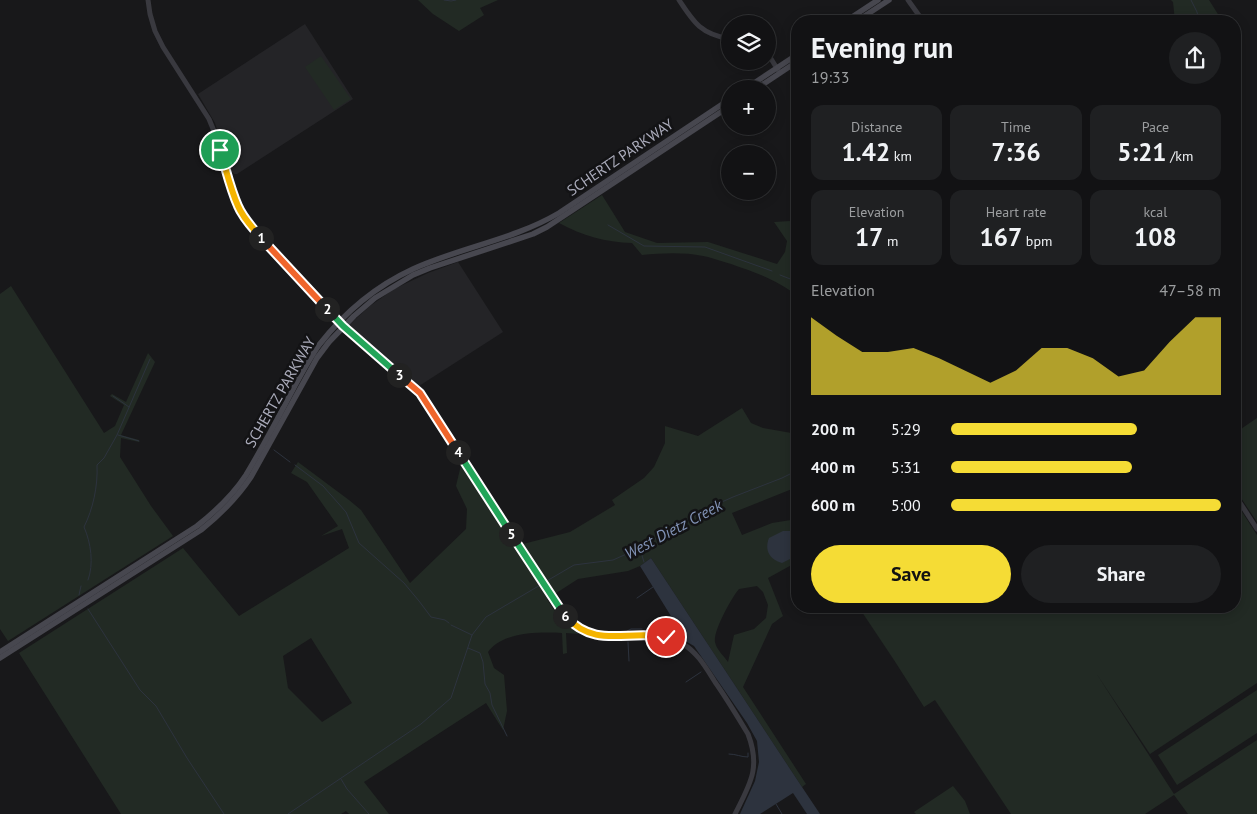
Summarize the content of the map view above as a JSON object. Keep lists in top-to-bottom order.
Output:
{
  "streets": {
    "main road": ["SCHERTZ PARKWAY"]
  },
  "water": ["West Dietz Creek"],
  "page": {
    "map_buttons": ["+", "−"],
    "heading": ["Evening run", "19:33"],
    "stats": [
      ["Distance", "1.42 km"],
      ["Time", "7:36"],
      ["Pace", "5:21 /km"],
      ["Elevation", "17 m"],
      ["Heart rate", "167 bpm"],
      ["kcal", "108"]
    ],
    "pins": [
      "1",
      "2",
      "3",
      "4",
      "5",
      "6"
    ],
    "chart": ["Elevation", "47–58 m"],
    "list": [
      {
        "name": "200 m",
        "note": "5:29"
      },
      {
        "name": "400 m",
        "note": "5:31"
      },
      {
        "name": "600 m",
        "note": "5:00"
      }
    ],
    "buttons": ["Save", "Share"]
  }
}
